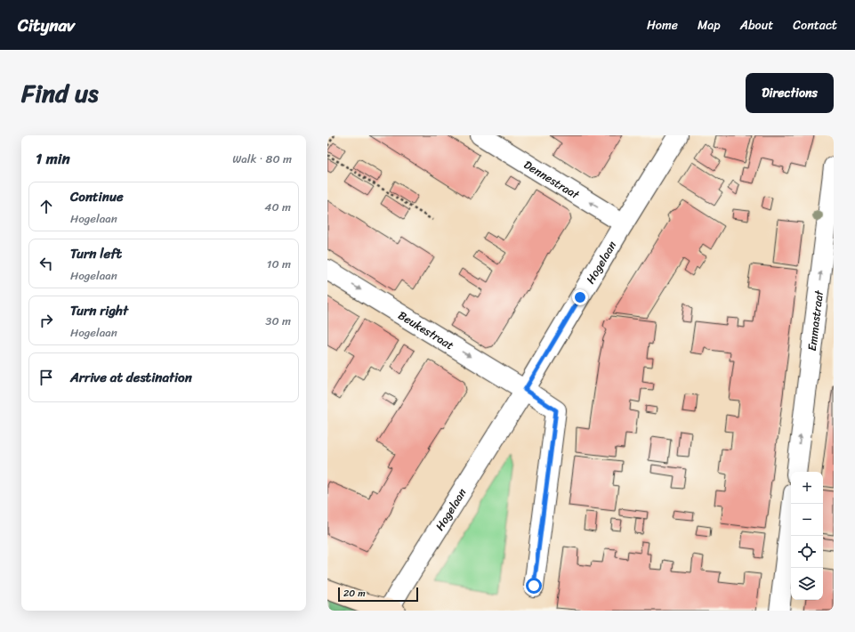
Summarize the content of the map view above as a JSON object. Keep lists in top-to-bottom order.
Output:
{
  "streets": {
    "street": [
      "Dennestraat",
      "Hogelaan",
      "Emmastraat",
      "Beukestraat"
    ]
  },
  "crossings": [
    ["Dennestraat", "Hogelaan"],
    ["Hogelaan", "Beukestraat"]
  ],
  "one_way": ["Dennestraat", "Emmastraat", "Beukestraat"],
  "scale_bar": "20 m",
  "page": {
    "header": "Citynav",
    "nav": [
      "Home",
      "Map",
      "About",
      "Contact"
    ],
    "title": "Find us",
    "buttons": "Directions",
    "heading": ["1 min", "Walk · 80 m"],
    "list": [
      ["Continue", "Hogelaan", "40 m"],
      ["Turn left", "Hogelaan", "10 m"],
      ["Turn right", "Hogelaan", "30 m"],
      "Arrive at destination"
    ],
    "map_buttons": ["+", "−"],
    "scale": "20 m"
  }
}
